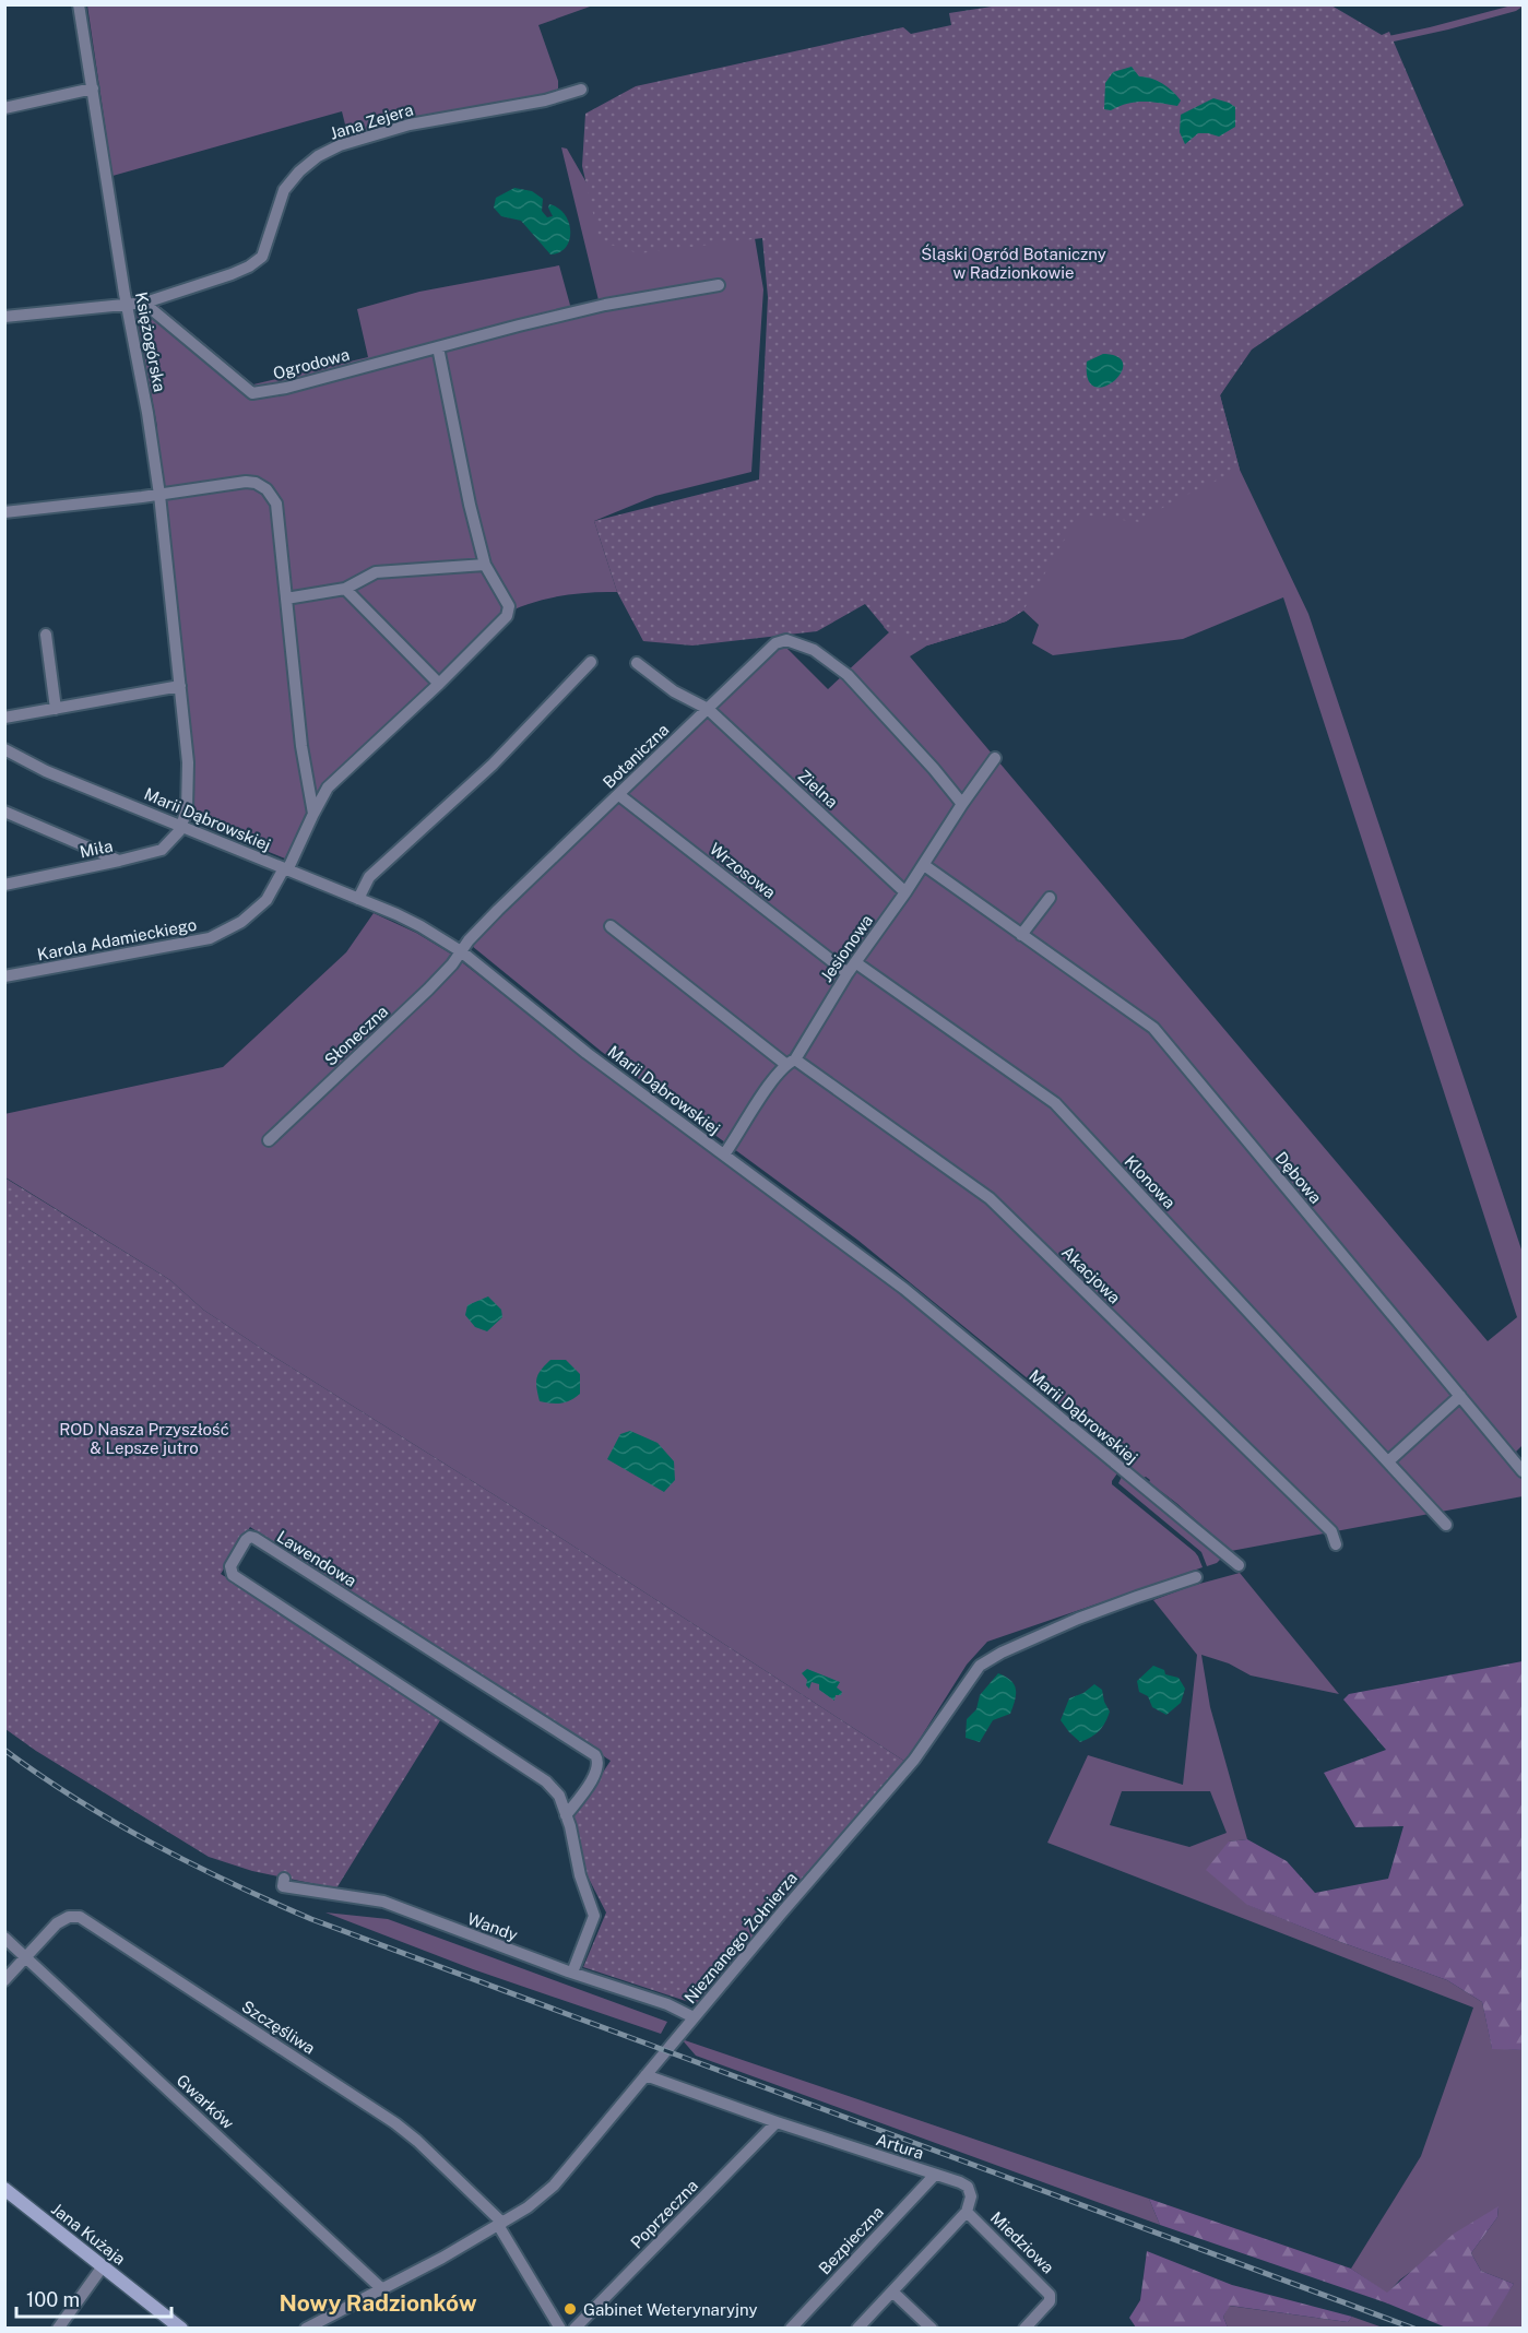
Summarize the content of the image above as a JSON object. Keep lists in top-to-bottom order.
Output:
{
  "streets": {
    "street": [
      "Jana Zejera",
      "Księżogórska",
      "Ogrodowa",
      "Botaniczna",
      "Zielna",
      "Marii Dąbrowskiej",
      "Miła",
      "Wrzosowa",
      "Karola Adamieckiego",
      "Jesionowa",
      "Słoneczna",
      "Dębowa",
      "Klonowa",
      "Akacjowa",
      "Lawendowa",
      "Wandy",
      "Nieznanego Żołnierza",
      "Szczęśliwa",
      "Gwarków",
      "Artura",
      "Poprzeczna",
      "Jana Kużaja",
      "Bezpieczna",
      "Miedziowa"
    ]
  },
  "crossings": [
    ["Jana Zejera", "Księżogórska"],
    ["Jana Zejera", "Ogrodowa"],
    ["Księżogórska", "Marii Dąbrowskiej"],
    ["Księżogórska", "Miła"],
    ["Botaniczna", "Zielna"],
    ["Botaniczna", "Marii Dąbrowskiej"],
    ["Botaniczna", "Wrzosowa"],
    ["Botaniczna", "Jesionowa"],
    ["Botaniczna", "Słoneczna"],
    ["Zielna", "Jesionowa"],
    ["Marii Dąbrowskiej", "Miła"],
    ["Marii Dąbrowskiej", "Karola Adamieckiego"],
    ["Marii Dąbrowskiej", "Jesionowa"],
    ["Marii Dąbrowskiej", "Słoneczna"],
    ["Wrzosowa", "Jesionowa"],
    ["Jesionowa", "Dębowa"],
    ["Jesionowa", "Klonowa"],
    ["Jesionowa", "Akacjowa"],
    ["Lawendowa", "Wandy"],
    ["Wandy", "Nieznanego Żołnierza"],
    ["Nieznanego Żołnierza", "Szczęśliwa"],
    ["Nieznanego Żołnierza", "Gwarków"],
    ["Nieznanego Żołnierza", "Artura"],
    ["Szczęśliwa", "Gwarków"],
    ["Artura", "Poprzeczna"],
    ["Artura", "Bezpieczna"],
    ["Artura", "Miedziowa"]
  ],
  "districts": ["Nowy Radzionków"],
  "parks": ["Śląski Ogród Botaniczny w Radzionkowie", "ROD Nasza Przyszłość & Lepsze jutro"],
  "places": ["Gabinet Weterynaryjny"],
  "scale_bar": "100 m"
}
